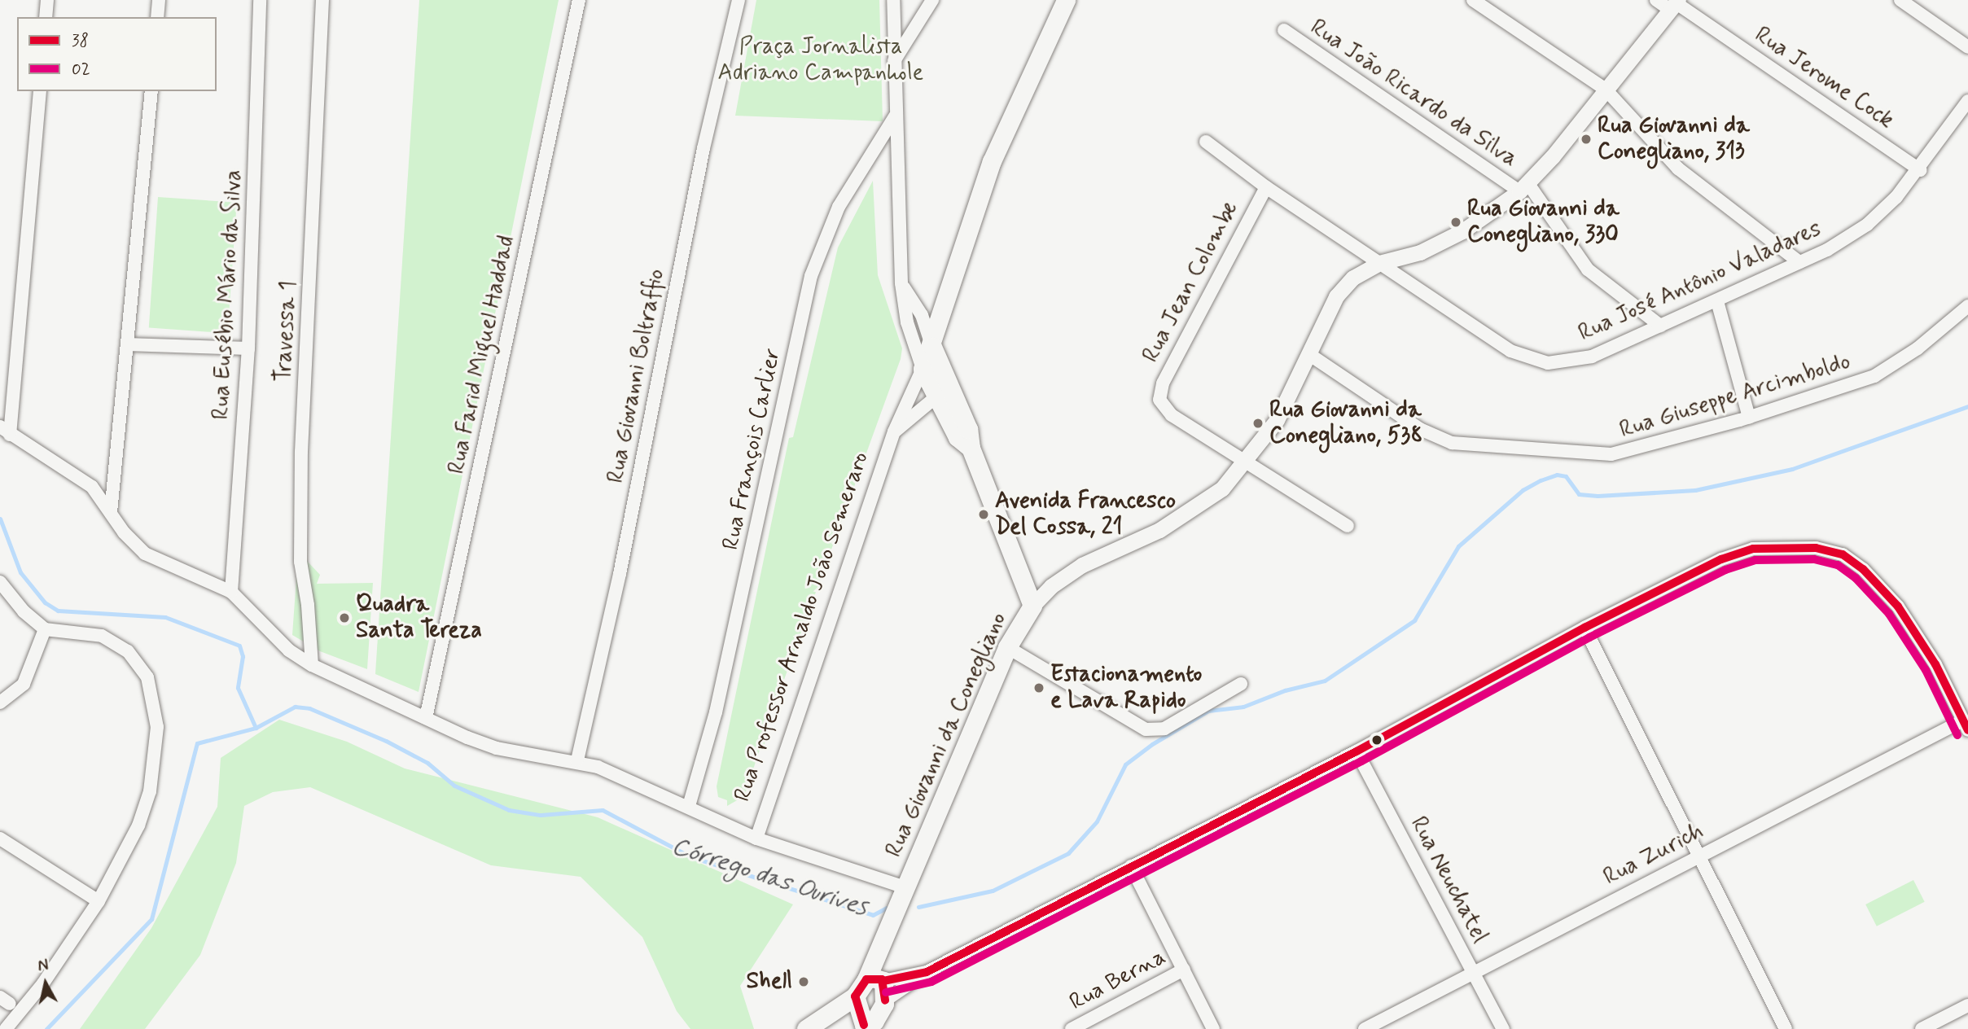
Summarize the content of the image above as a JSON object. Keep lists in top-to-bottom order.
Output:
{
  "streets": {
    "main road": ["Rua Professor Arnaldo João Semeraro", "Rua Giovanni da Conegliano"],
    "street": [
      "Rua Jerome Cock",
      "Rua João Ricardo da Silva",
      "Rua José Antônio Valadares",
      "Rua Jean Colombe",
      "Rua Eusébio Mário da Silva",
      "Travessa 1",
      "Rua Farid Miguel Haddad",
      "Rua Giovanni Boltraffio",
      "Rua Giuseppe Arcimboldo",
      "Rua François Carlier",
      "Rua Zurich",
      "Rua Neuchatel",
      "Rua Berna"
    ]
  },
  "crossings": [
    ["Rua Jerome Cock", "Rua José Antônio Valadares"],
    ["Rua Jerome Cock", "Rua Giovanni da Conegliano"],
    ["Rua João Ricardo da Silva", "Rua Giovanni da Conegliano"],
    ["Rua José Antônio Valadares", "Rua Jean Colombe"],
    ["Rua José Antônio Valadares", "Rua Giovanni da Conegliano"],
    ["Rua Jean Colombe", "Rua Giovanni da Conegliano"],
    ["Rua Giuseppe Arcimboldo", "Rua Giovanni da Conegliano"],
    ["Rua Zurich", "Rua Neuchatel"]
  ],
  "water": ["Córrego das Ourives"],
  "parks": ["Praça Jornalista Adriano Campanhole"],
  "places": [
    "Rua Giovanni da Conegliano, 313",
    "Rua Giovanni da Conegliano, 330",
    "Rua Giovanni da Conegliano, 538",
    "Avenida Francesco Del Cossa, 21",
    "Quadra Santa Tereza",
    "Estacionamento e Lava Rapido",
    "Shell"
  ],
  "lines": ["transit line 38", "transit line 02"],
  "legend": ["38", "02"],
  "north": "top"
}
